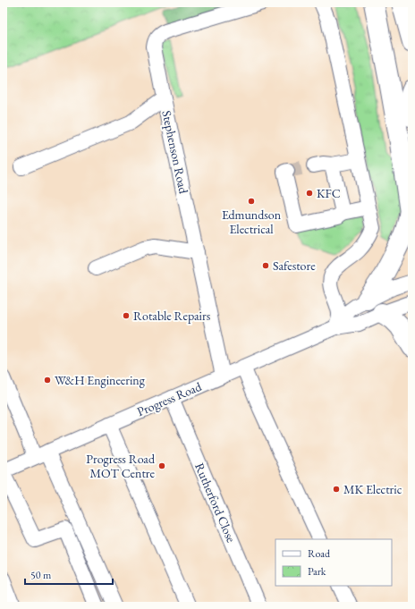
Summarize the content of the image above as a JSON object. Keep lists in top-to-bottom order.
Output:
{
  "streets": {
    "street": ["Stephenson Road", "Progress Road", "Rutherford Close"]
  },
  "crossings": [
    ["Stephenson Road", "Progress Road"],
    ["Progress Road", "Rutherford Close"]
  ],
  "places": [
    "KFC",
    "Edmundson Electrical",
    "Safestore",
    "Rotable Repairs",
    "W&H Engineering",
    "Progress Road MOT Centre",
    "MK Electric"
  ],
  "legend": ["Road", "Park"],
  "scale_bar": "50 m"
}
